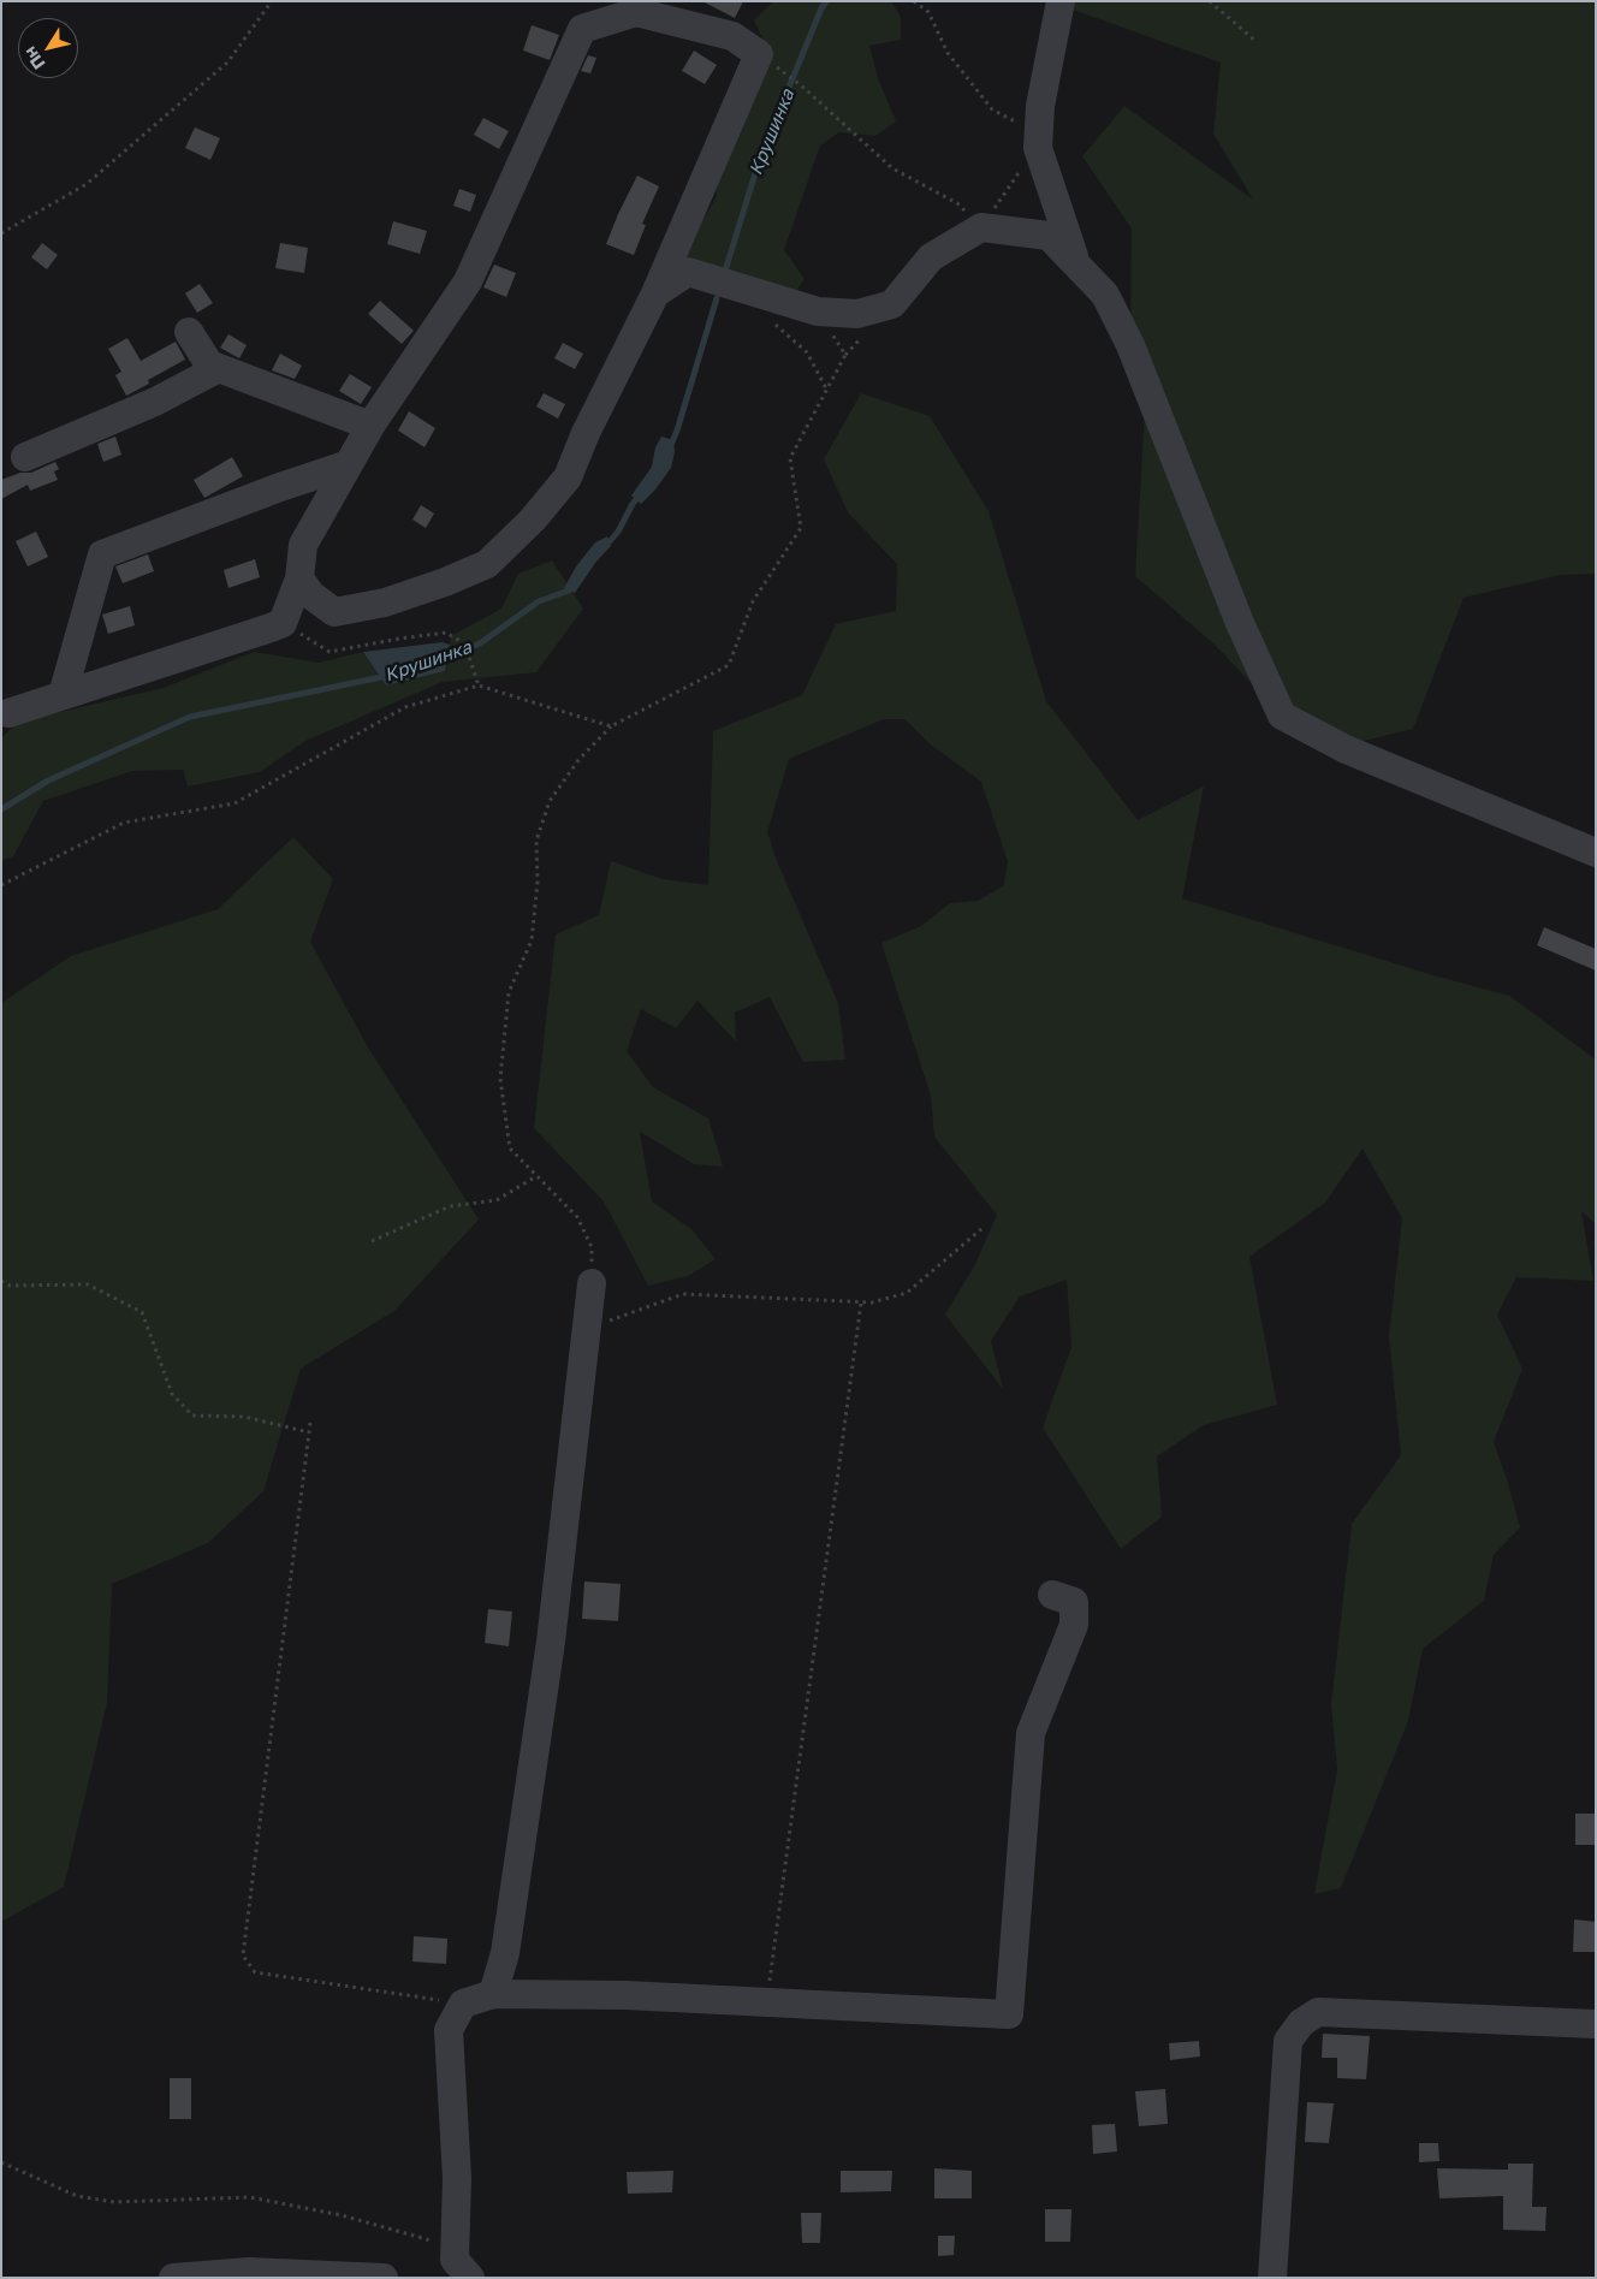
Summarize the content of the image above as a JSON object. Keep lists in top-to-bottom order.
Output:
{
  "water": ["Крушинка"],
  "north": "bottom left"
}
